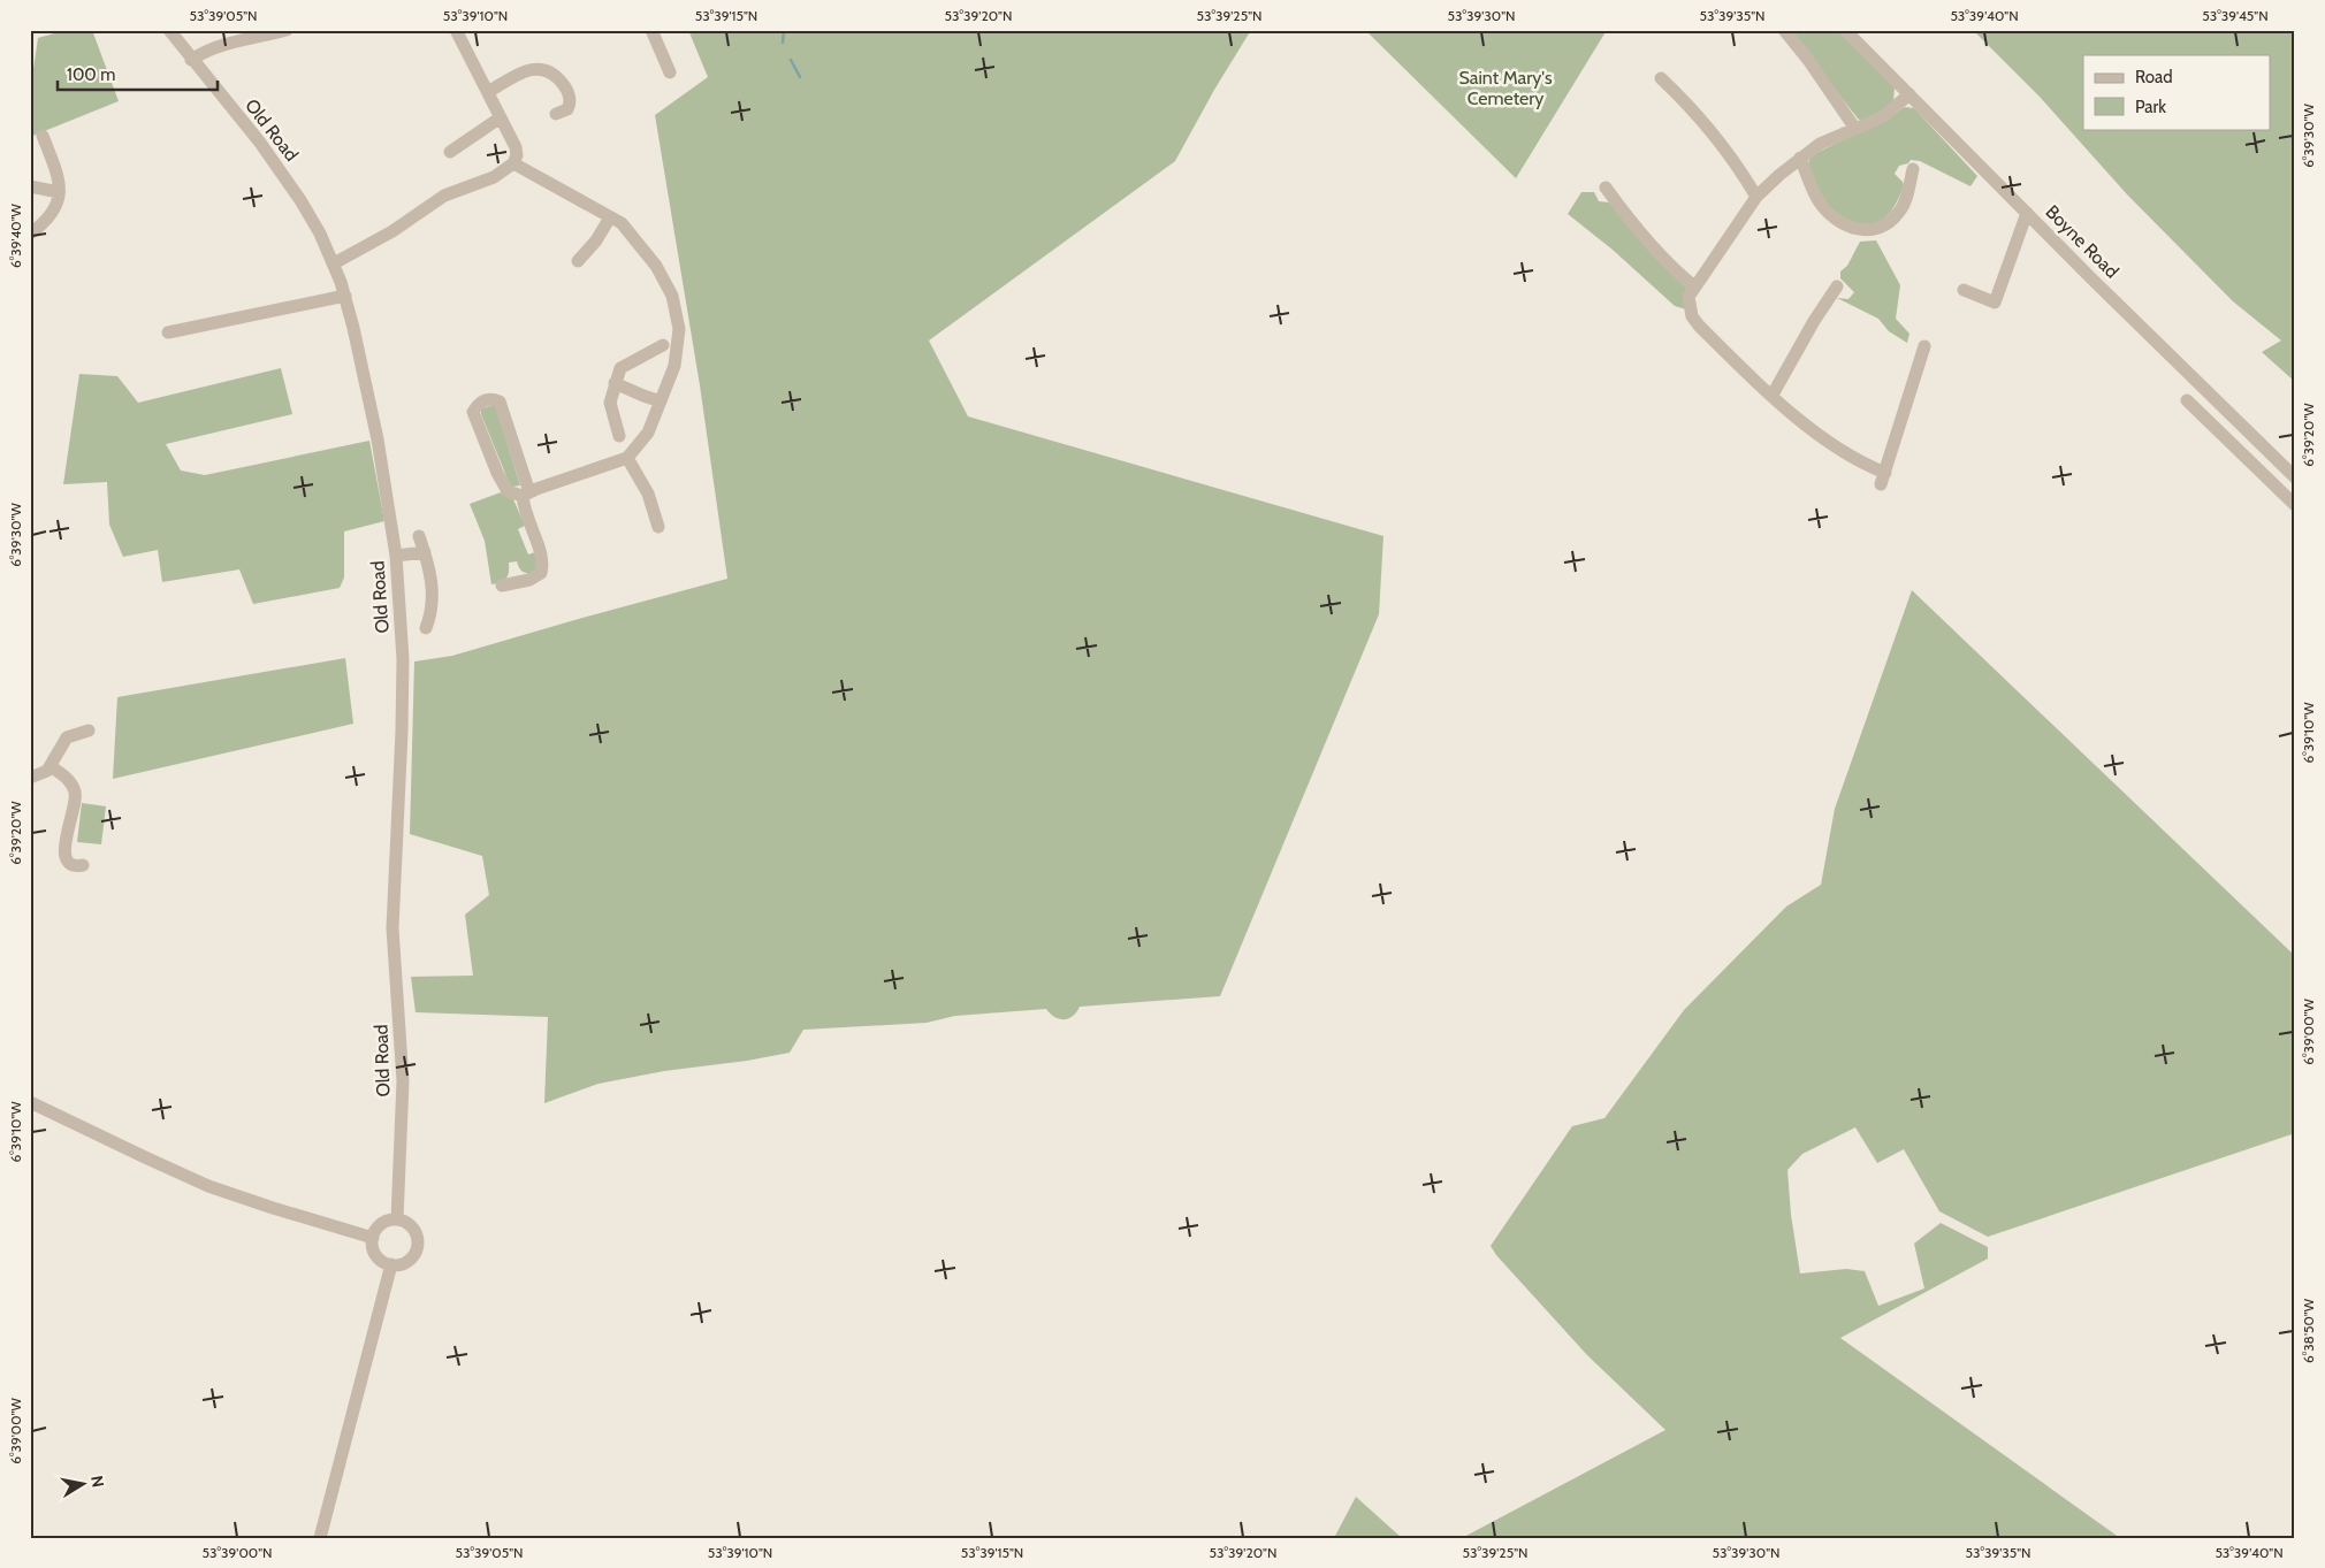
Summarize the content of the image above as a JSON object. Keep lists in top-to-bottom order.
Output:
{
  "streets": {
    "street": ["Old Road", "Boyne Road"]
  },
  "parks": ["Saint Mary's Cemetery"],
  "legend": ["Road", "Park"],
  "scale_bar": "100 m",
  "north": "right",
  "coordinates": [
    "53°39'05\"N",
    "53°39'10\"N",
    "53°39'15\"N",
    "53°39'20\"N",
    "53°39'25\"N",
    "53°39'30\"N",
    "53°39'35\"N",
    "53°39'40\"N",
    "53°39'45\"N",
    "6°39'30\"W",
    "6°39'40\"W",
    "6°39'20\"W",
    "6°39'10\"W",
    "6°39'00\"W",
    "6°38'50\"W",
    "53°39'00\"N"
  ]
}
